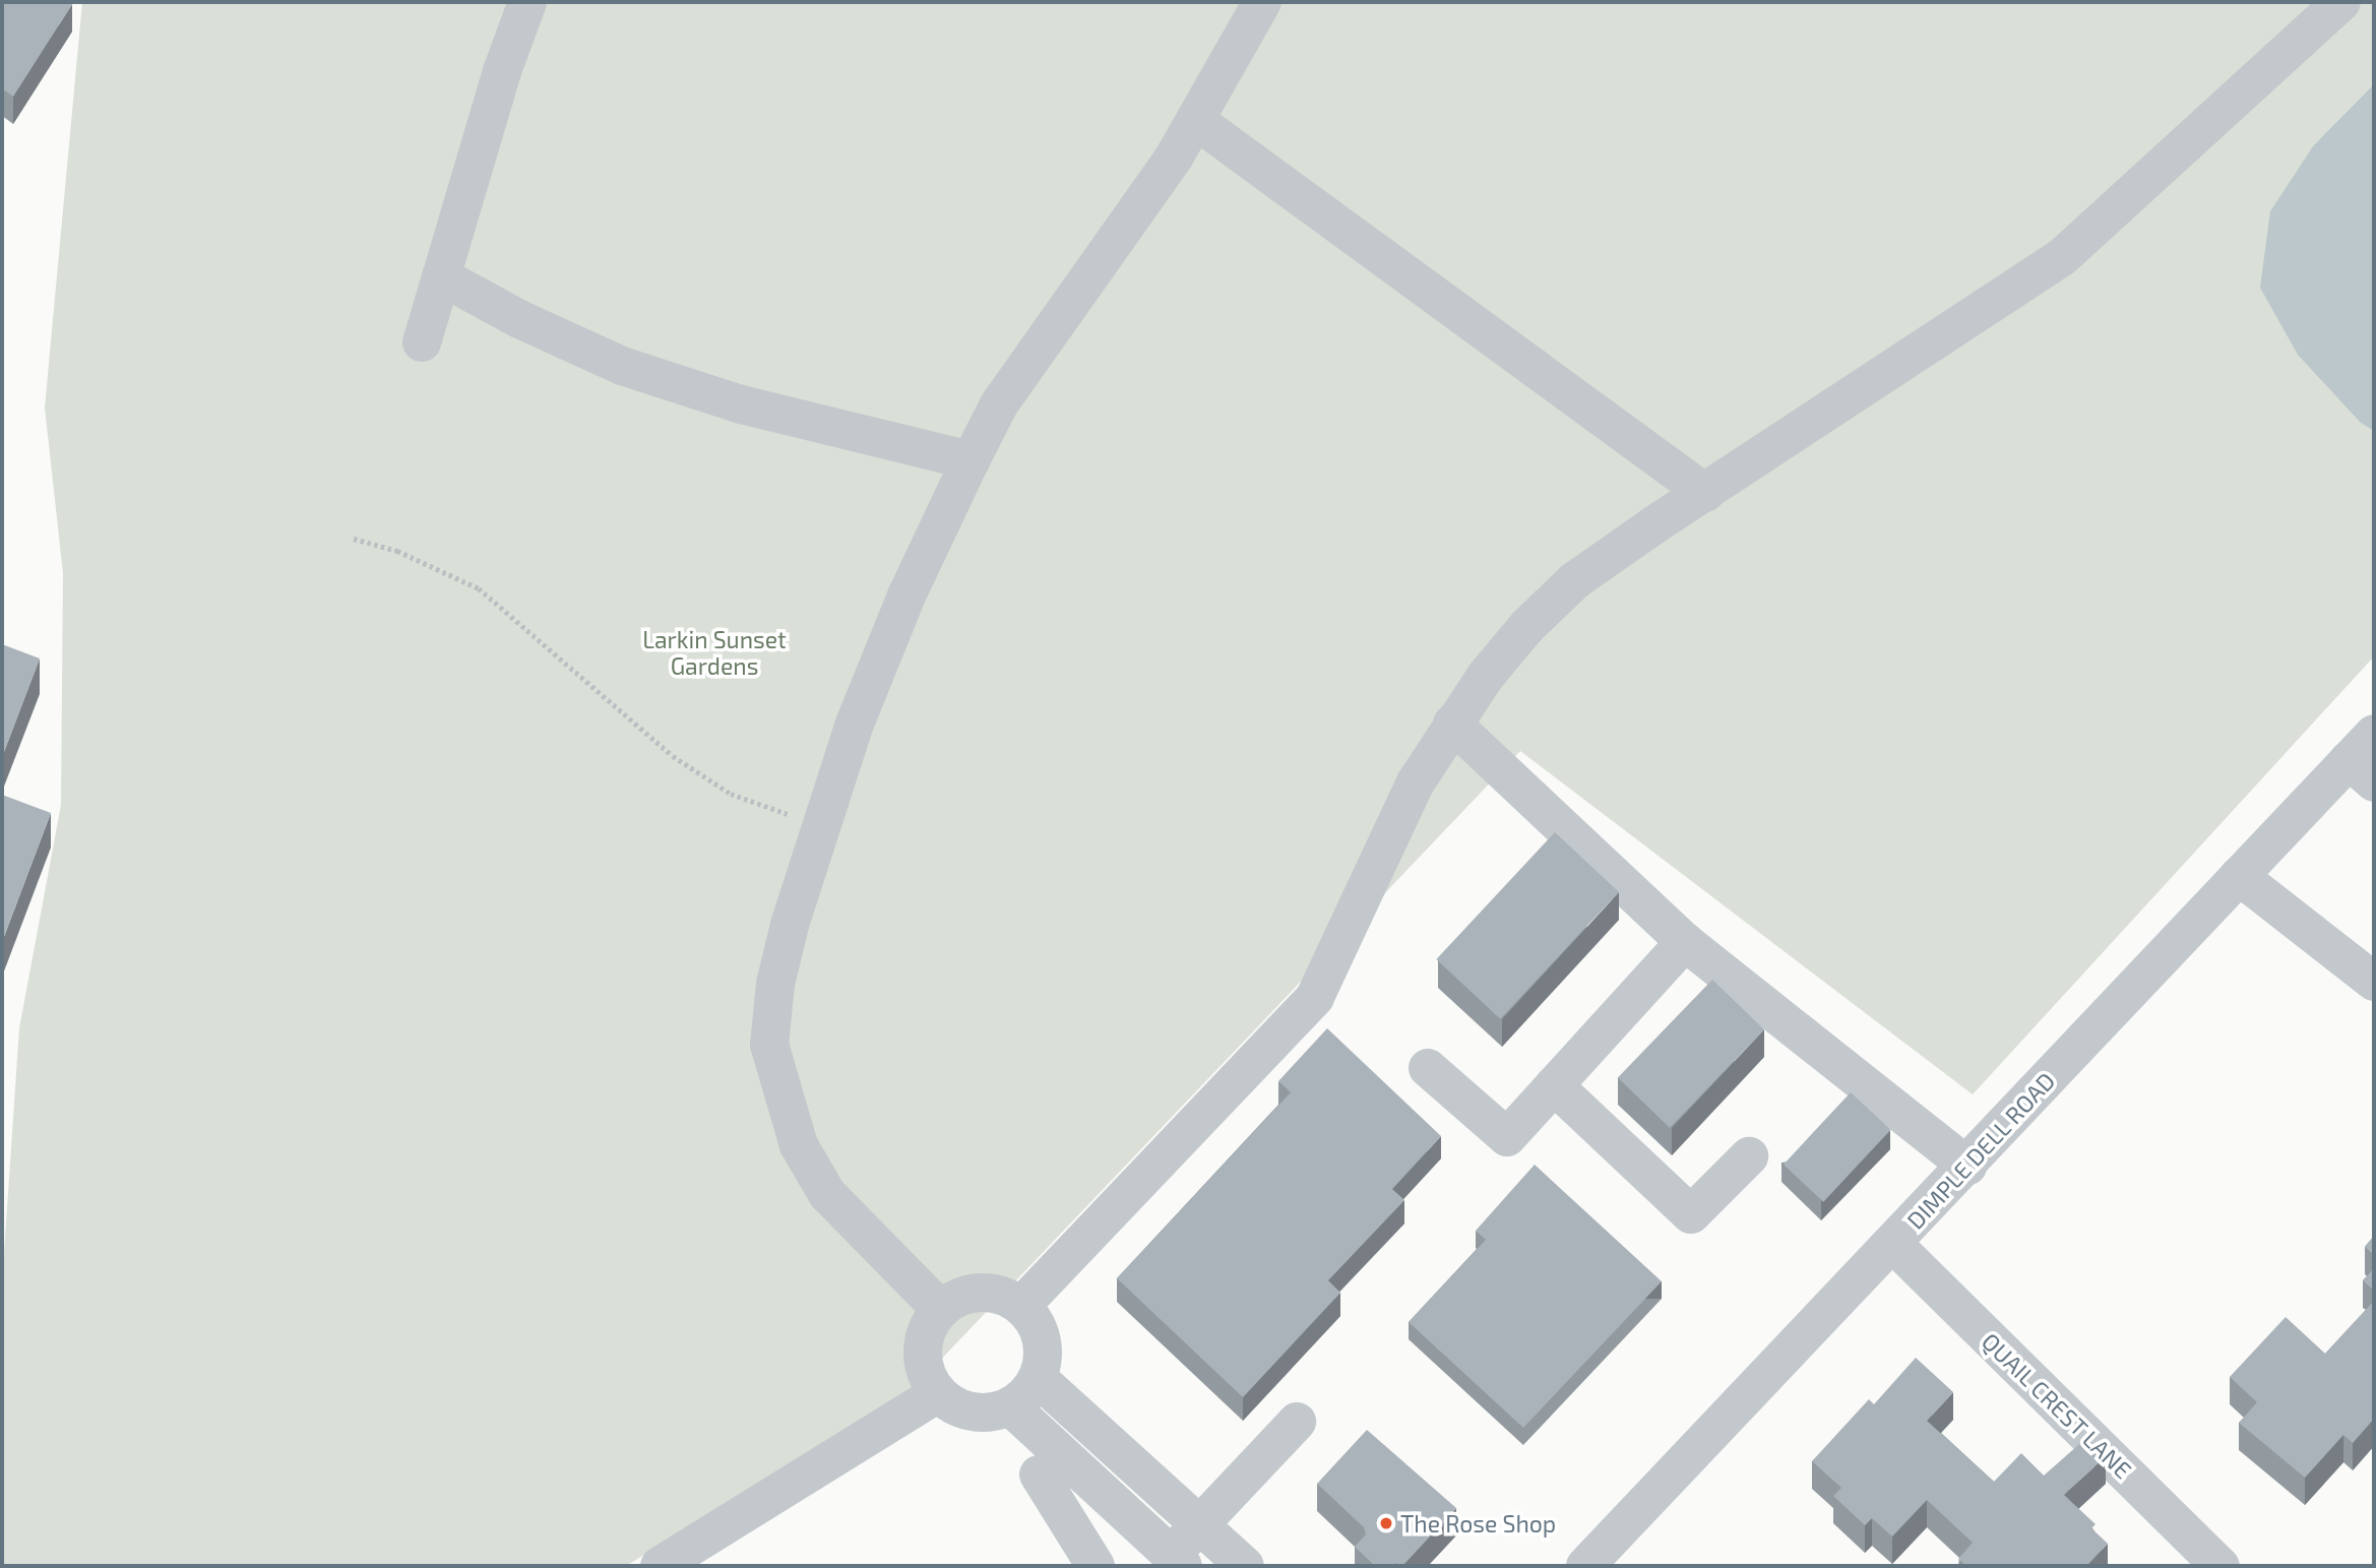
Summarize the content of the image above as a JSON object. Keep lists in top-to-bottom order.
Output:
{
  "streets": {
    "street": ["DIMPLE DELL ROAD", "QUAIL CREST LANE"]
  },
  "crossings": [
    ["DIMPLE DELL ROAD", "QUAIL CREST LANE"]
  ],
  "parks": ["Larkin Sunset Gardens"],
  "places": ["The Rose Shop"]
}
